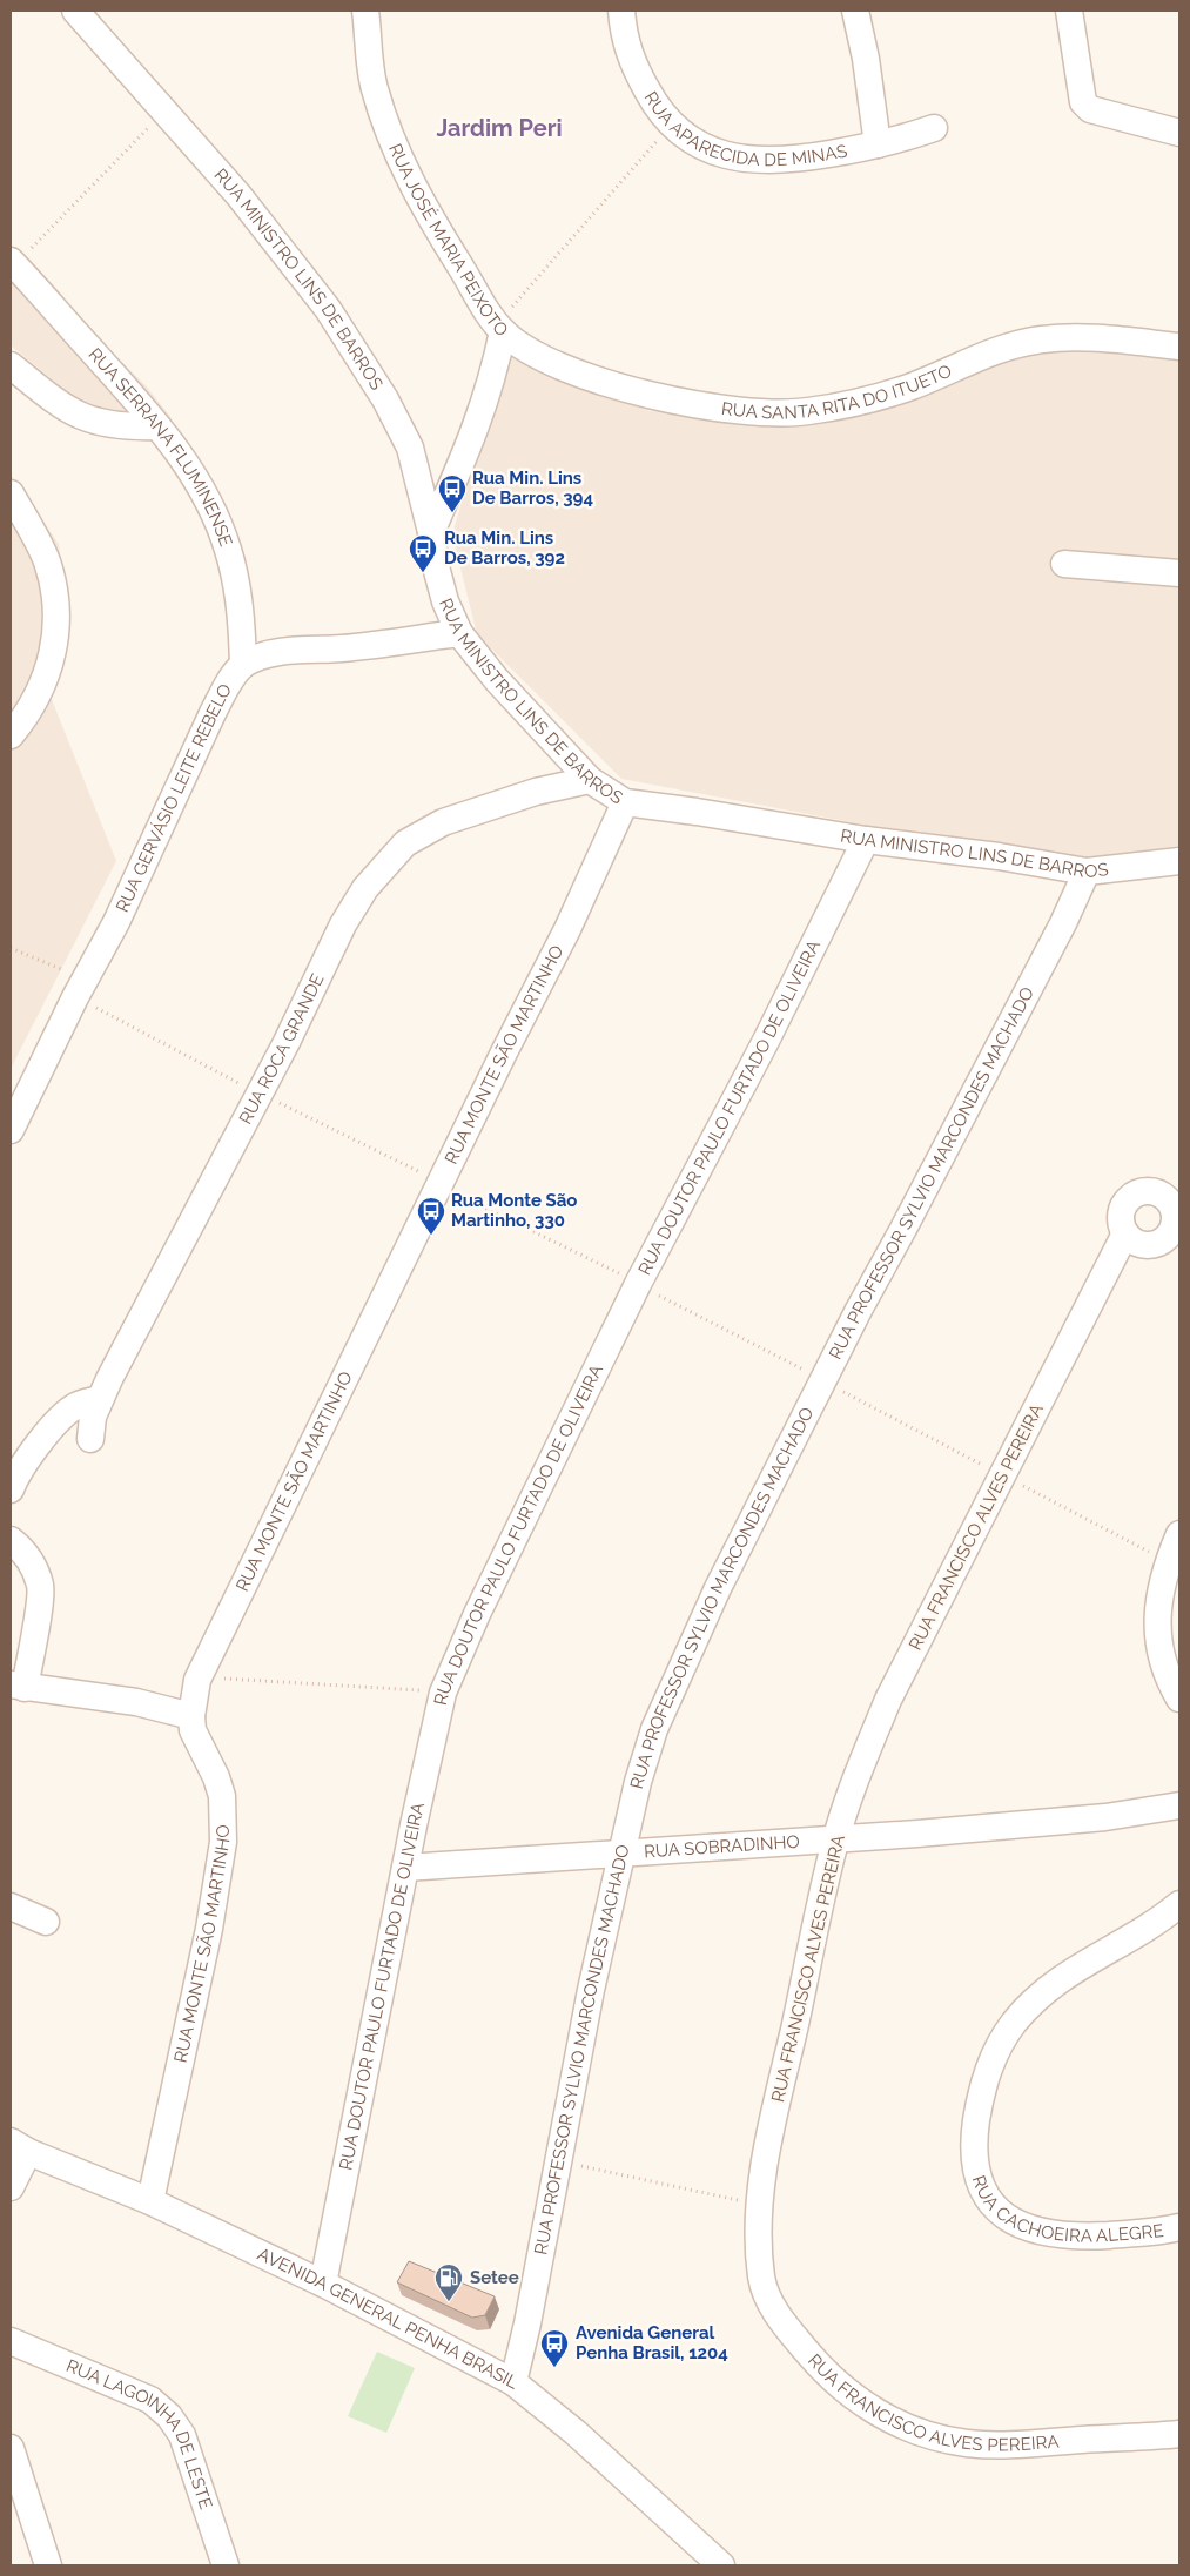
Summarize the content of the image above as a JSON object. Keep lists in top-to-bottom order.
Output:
{
  "streets": {
    "street": [
      "RUA APARECIDA DE MINAS",
      "RUA JOSÉ MARIA PEIXOTO",
      "RUA MINISTRO LINS DE BARROS",
      "RUA SANTA RITA DO ITUETO",
      "RUA SERRANA FLUMINENSE",
      "RUA GERVÁSIO LEITE REBELO",
      "RUA ROCA GRANDE",
      "RUA MONTE SÃO MARTINHO",
      "RUA DOUTOR PAULO FURTADO DE OLIVEIRA",
      "RUA PROFESSOR SYLVIO MARCONDES MACHADO",
      "RUA FRANCISCO ALVES PEREIRA",
      "RUA SOBRADINHO",
      "RUA CACHOEIRA ALEGRE",
      "AVENIDA GENERAL PENHA BRASIL",
      "RUA LAGOINHA DE LESTE"
    ]
  },
  "crossings": [
    ["RUA JOSÉ MARIA PEIXOTO", "RUA MINISTRO LINS DE BARROS"],
    ["RUA JOSÉ MARIA PEIXOTO", "RUA SANTA RITA DO ITUETO"],
    ["RUA MINISTRO LINS DE BARROS", "RUA GERVÁSIO LEITE REBELO"],
    ["RUA MINISTRO LINS DE BARROS", "RUA ROCA GRANDE"],
    ["RUA MINISTRO LINS DE BARROS", "RUA MONTE SÃO MARTINHO"],
    ["RUA MINISTRO LINS DE BARROS", "RUA DOUTOR PAULO FURTADO DE OLIVEIRA"],
    ["RUA MINISTRO LINS DE BARROS", "RUA PROFESSOR SYLVIO MARCONDES MACHADO"],
    ["RUA SERRANA FLUMINENSE", "RUA GERVÁSIO LEITE REBELO"],
    ["RUA MONTE SÃO MARTINHO", "AVENIDA GENERAL PENHA BRASIL"],
    ["RUA DOUTOR PAULO FURTADO DE OLIVEIRA", "RUA SOBRADINHO"],
    ["RUA DOUTOR PAULO FURTADO DE OLIVEIRA", "AVENIDA GENERAL PENHA BRASIL"],
    ["RUA PROFESSOR SYLVIO MARCONDES MACHADO", "RUA SOBRADINHO"],
    ["RUA PROFESSOR SYLVIO MARCONDES MACHADO", "AVENIDA GENERAL PENHA BRASIL"],
    ["RUA FRANCISCO ALVES PEREIRA", "RUA SOBRADINHO"]
  ],
  "districts": ["Jardim Peri"],
  "places": {
    "bus stop": [
      "Rua Min. Lins De Barros, 394",
      "Rua Min. Lins De Barros, 392",
      "Rua Monte São Martinho, 330",
      "Avenida General Penha Brasil, 1204"
    ],
    "fuel station": ["Setee"]
  }
}
